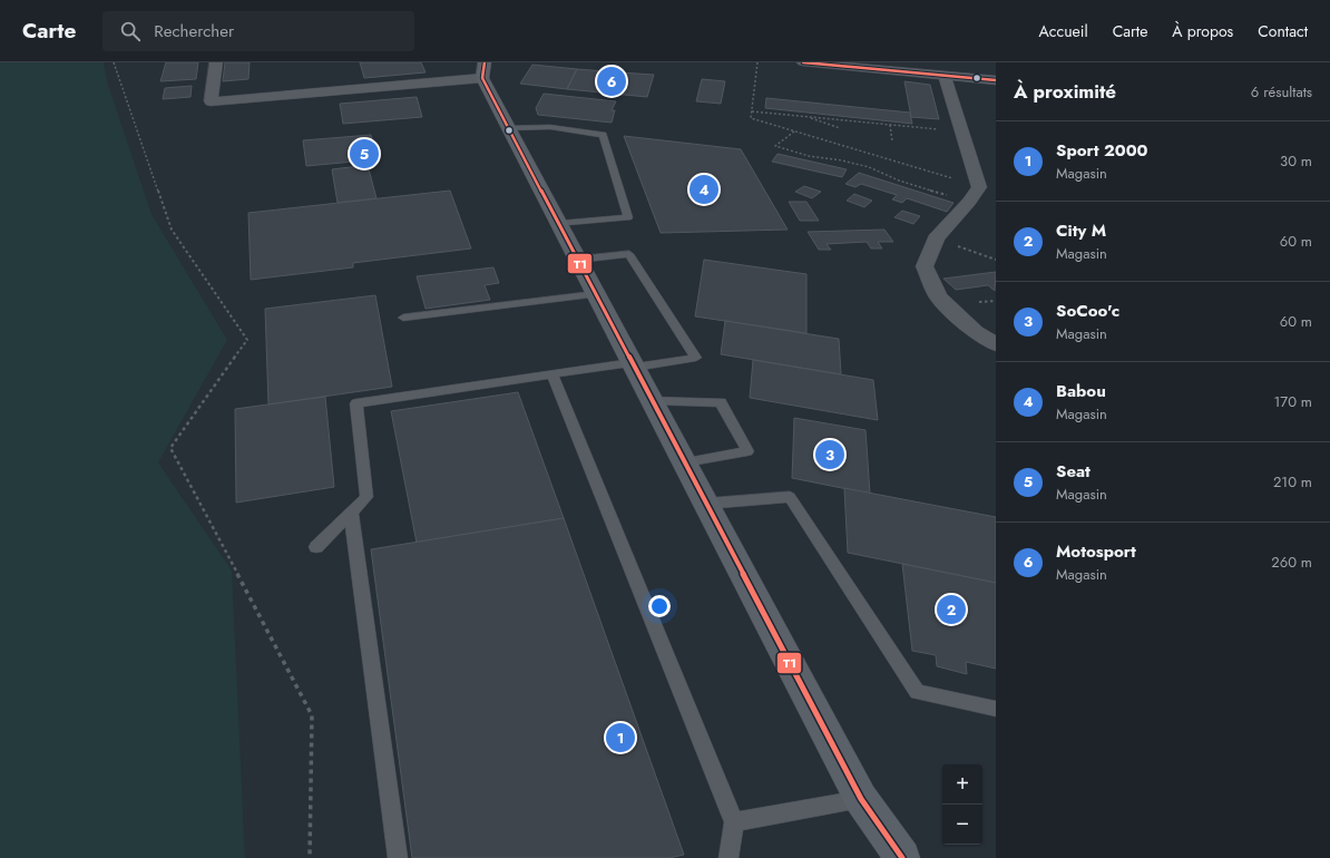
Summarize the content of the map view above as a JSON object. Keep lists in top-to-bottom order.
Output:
{
  "lines": ["transit line T1"],
  "page": {
    "header": "Carte",
    "search": "Rechercher",
    "nav": [
      "Accueil",
      "Carte",
      "À propos",
      "Contact"
    ],
    "heading": ["À proximité", "6 résultats"],
    "pins": [
      "6",
      "5",
      "4",
      "3",
      "2",
      "1"
    ],
    "list": [
      {
        "mark": "1",
        "name": "Sport 2000",
        "note": "Magasin",
        "value": "30 m"
      },
      {
        "mark": "2",
        "name": "City M",
        "note": "Magasin",
        "value": "60 m"
      },
      {
        "mark": "3",
        "name": "SoCoo'c",
        "note": "Magasin",
        "value": "60 m"
      },
      {
        "mark": "4",
        "name": "Babou",
        "note": "Magasin",
        "value": "170 m"
      },
      {
        "mark": "5",
        "name": "Seat",
        "note": "Magasin",
        "value": "210 m"
      },
      {
        "mark": "6",
        "name": "Motosport",
        "note": "Magasin",
        "value": "260 m"
      }
    ],
    "map_buttons": ["+", "−"]
  }
}
